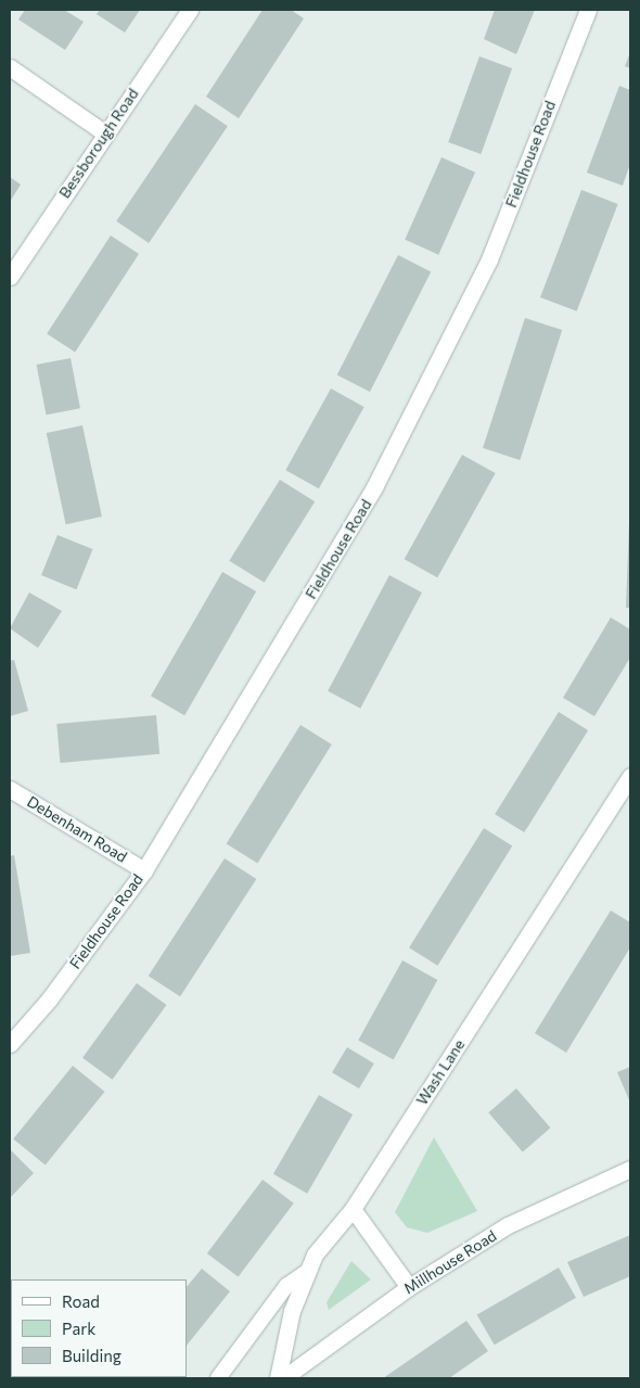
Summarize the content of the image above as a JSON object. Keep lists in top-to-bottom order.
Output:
{
  "streets": {
    "street": [
      "Bessborough Road",
      "Fieldhouse Road",
      "Debenham Road",
      "Wash Lane",
      "Millhouse Road"
    ]
  },
  "crossings": [
    ["Fieldhouse Road", "Debenham Road"]
  ],
  "legend": ["Road", "Park", "Building"]
}
